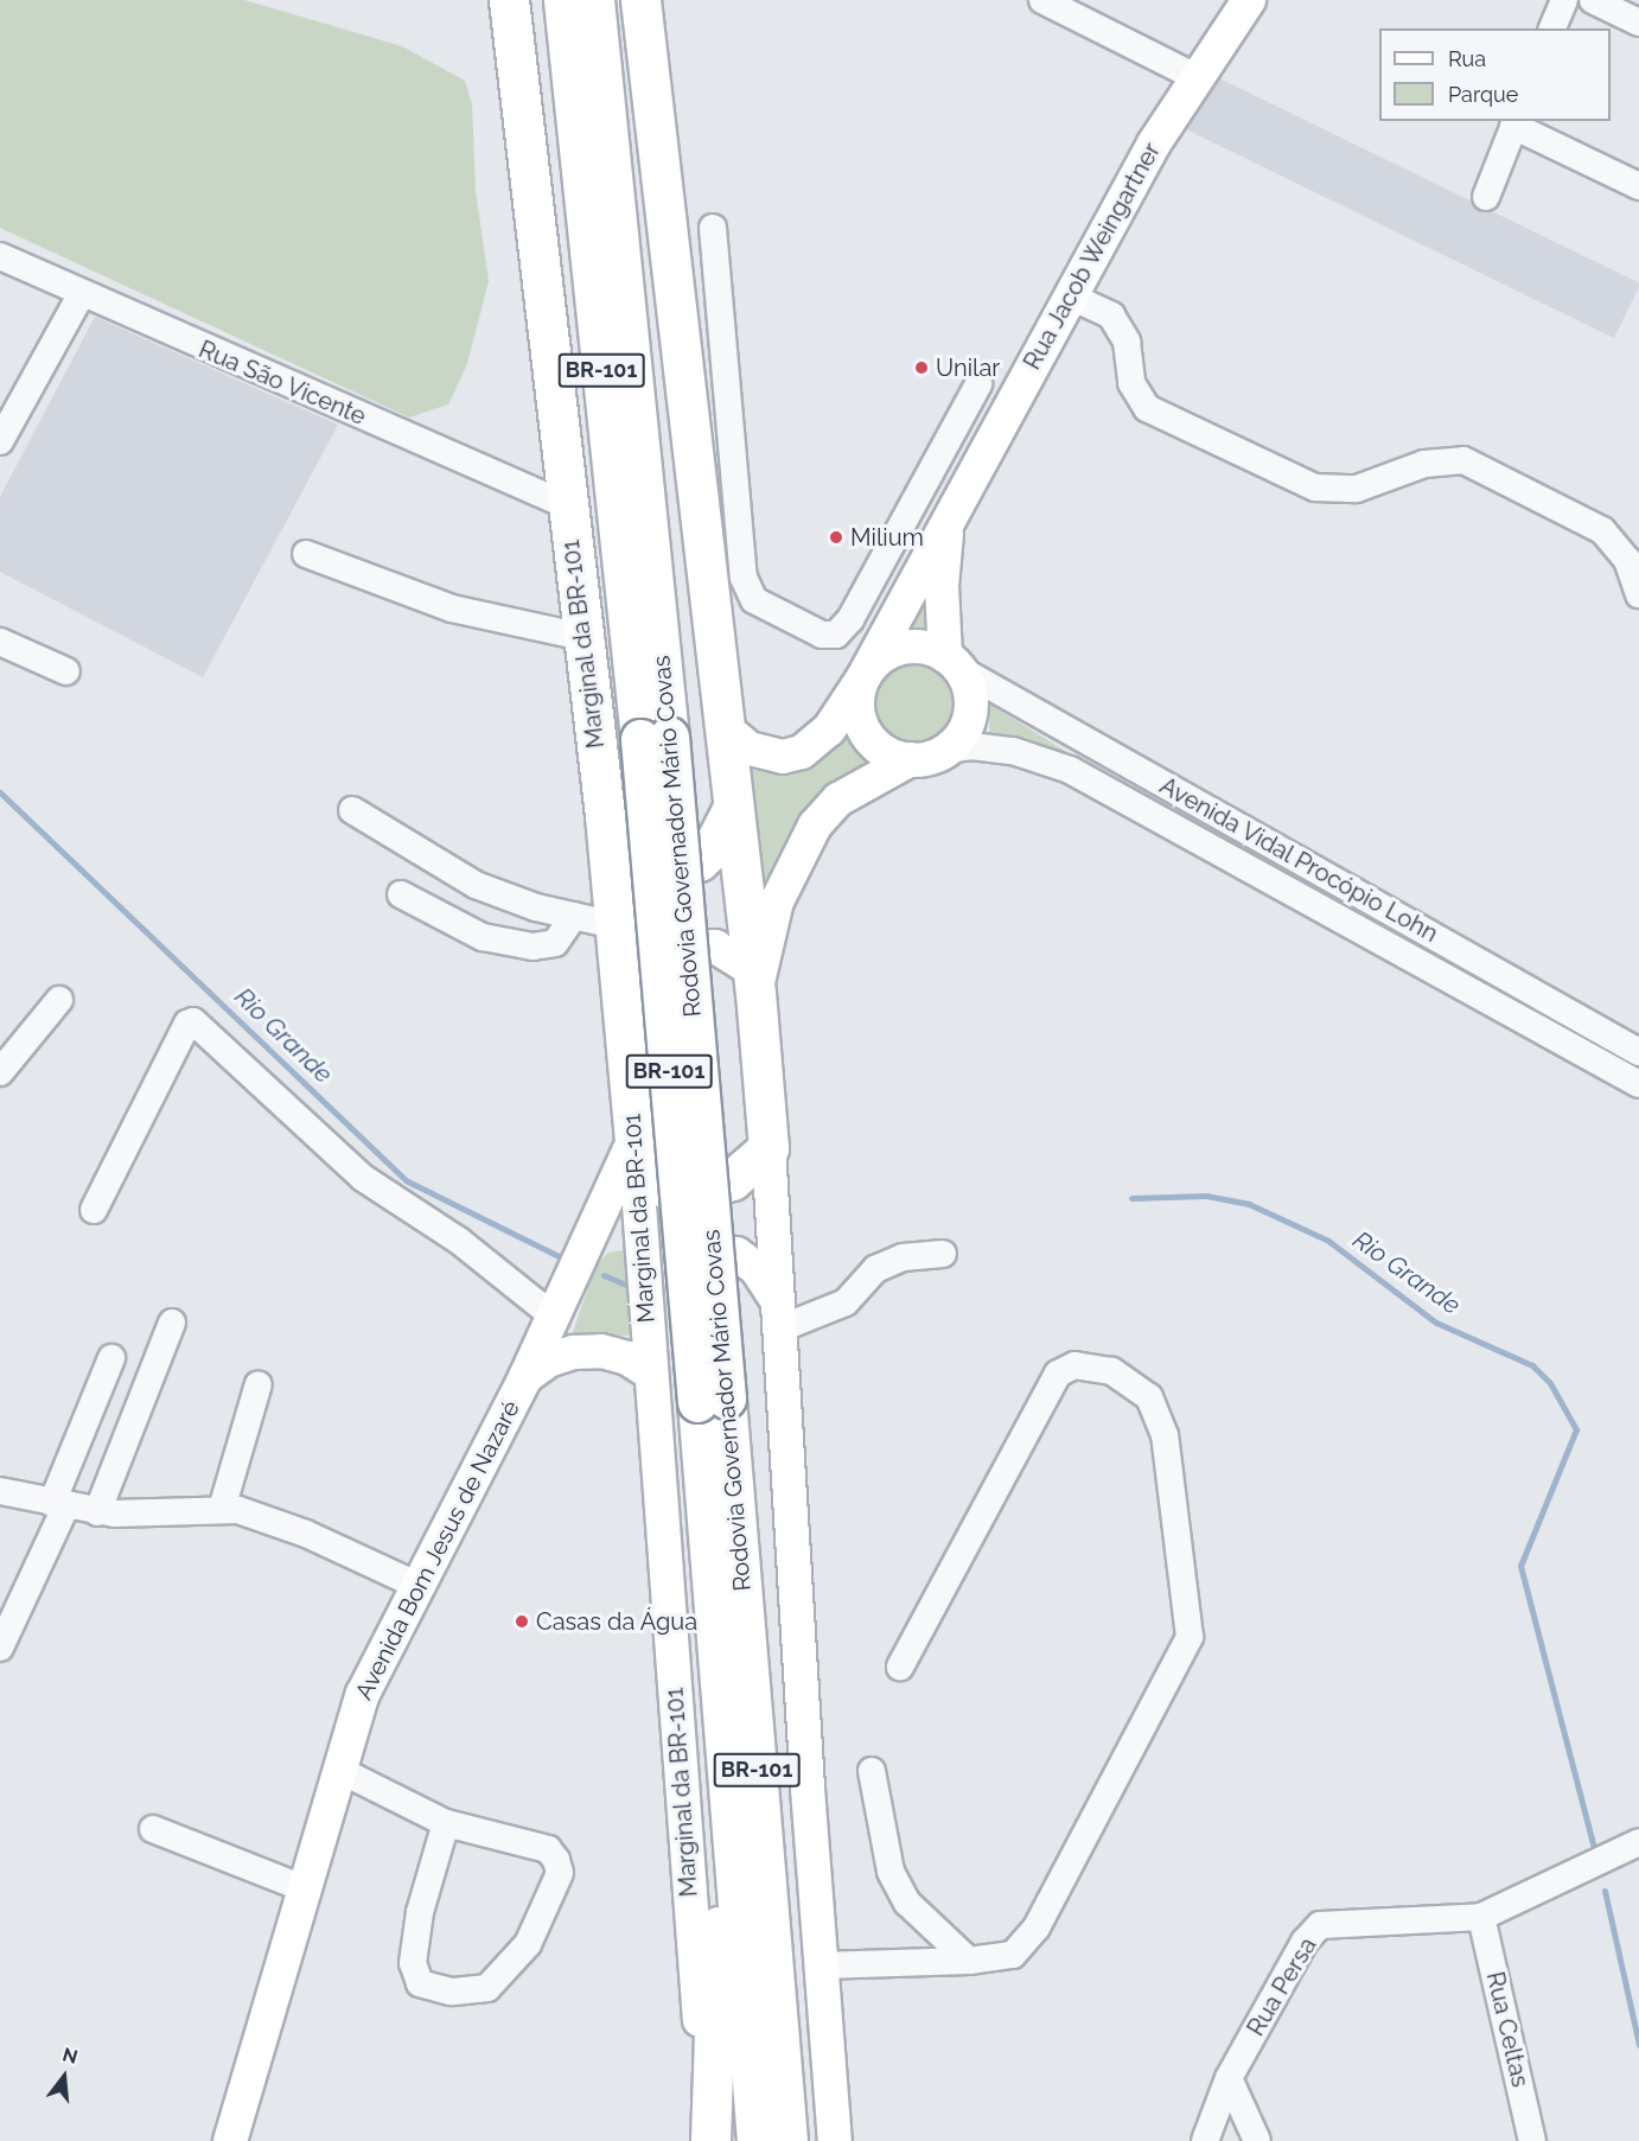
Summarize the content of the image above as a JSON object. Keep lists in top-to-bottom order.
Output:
{
  "streets": {
    "highway": ["BR-101", "Marginal da BR-101", "Rodovia Governador Mário Covas"],
    "main road": ["Rua Jacob Weingartner", "Avenida Bom Jesus de Nazaré"],
    "street": [
      "Rua São Vicente",
      "Avenida Vidal Procópio Lohn",
      "Rua Persa",
      "Rua Celtas"
    ]
  },
  "crossings": [
    ["Rua Jacob Weingartner", "Avenida Vidal Procópio Lohn"],
    ["Rua São Vicente", "Marginal da BR-101"],
    ["Marginal da BR-101", "Avenida Bom Jesus de Nazaré"],
    ["Rua Persa", "Rua Celtas"]
  ],
  "water": ["Rio Grande"],
  "places": ["Unilar", "Milium", "Casas da Água"],
  "legend": ["Rua", "Parque"],
  "north": "top"
}
